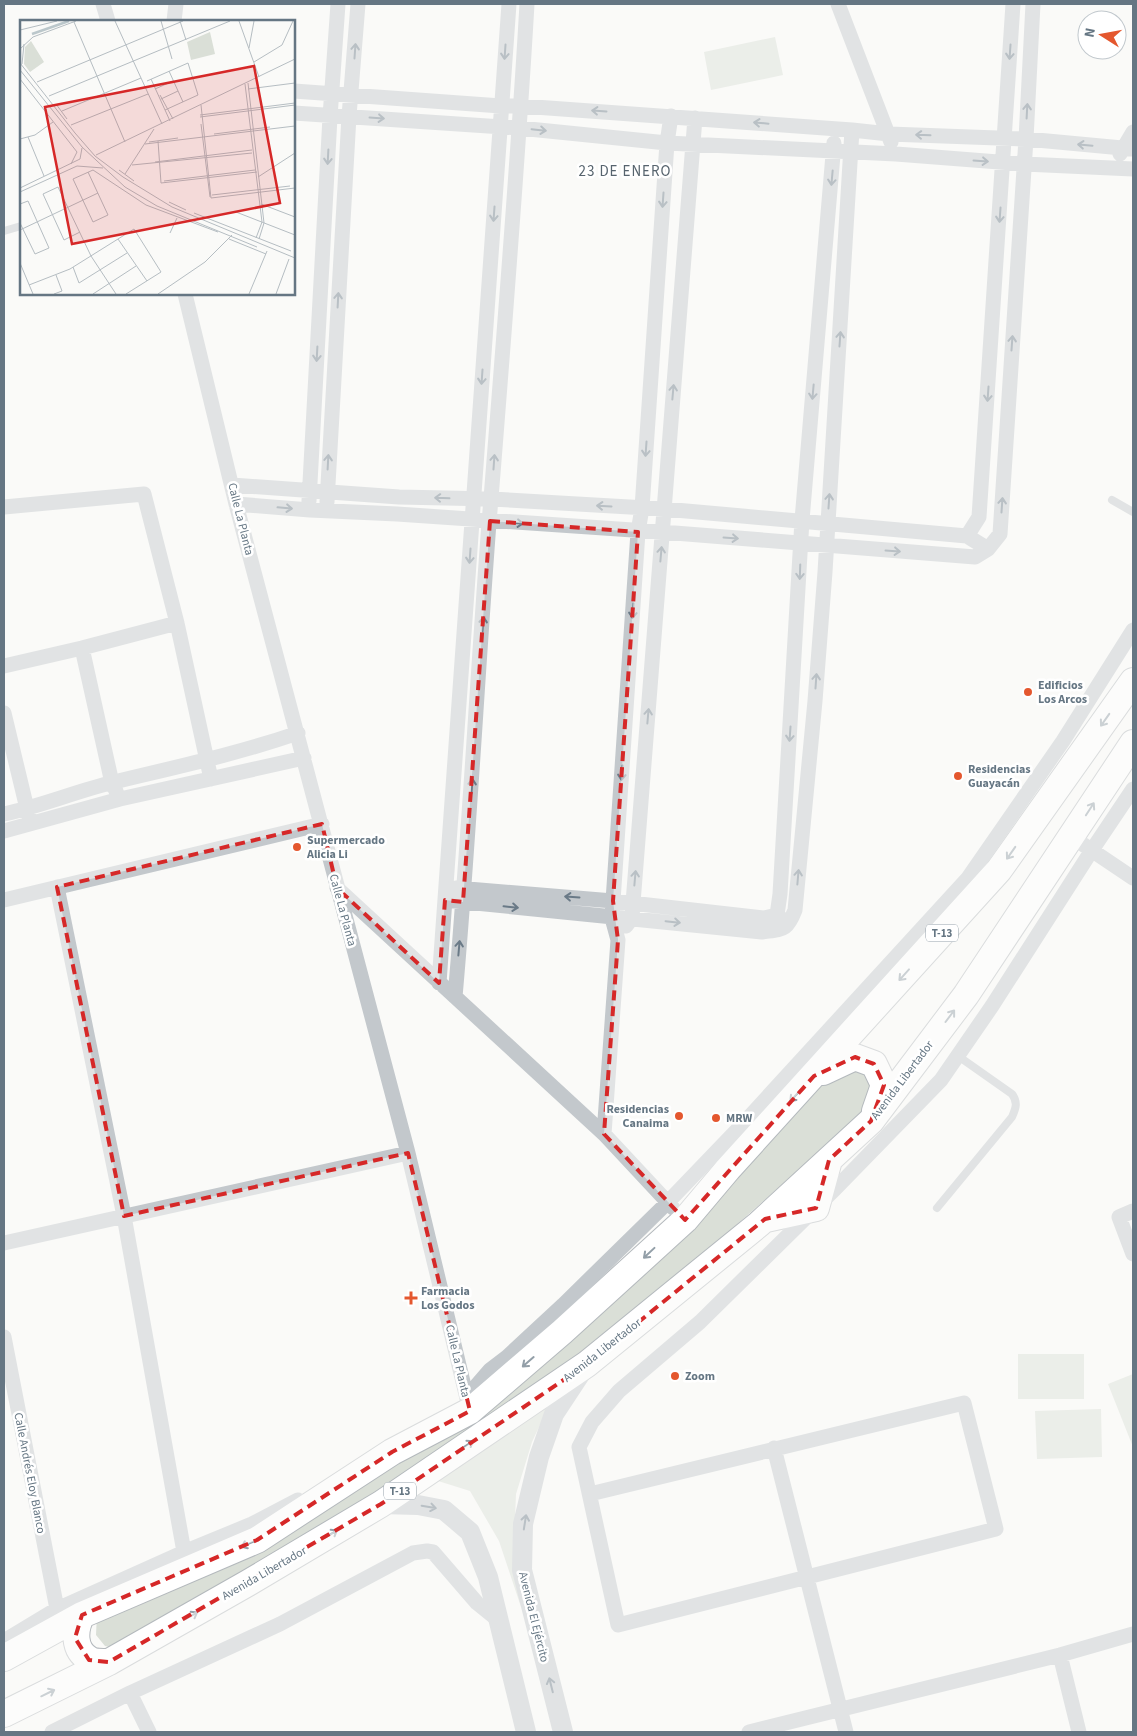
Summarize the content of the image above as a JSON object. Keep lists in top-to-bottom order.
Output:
{
  "streets": {
    "highway": ["T-13", "Avenida Libertador"],
    "street": ["Calle La Planta", "Calle Andrés Eloy Blanco", "Avenida El Ejército"]
  },
  "crossings": [
    ["Calle La Planta", "T-13"],
    ["T-13", "Avenida Libertador"],
    ["Avenida Libertador", "Avenida El Ejército"]
  ],
  "one_way": ["Avenida El Ejército"],
  "districts": ["23 DE ENERO"],
  "places": {
    "other": [
      "Edificios Los Arcos",
      "Residencias Guayacán",
      "Supermercado Alicia Li",
      "Residencias Canaima",
      "MRW",
      "Zoom"
    ],
    "health": ["Farmacia Los Godos"]
  },
  "north": "left"
}
